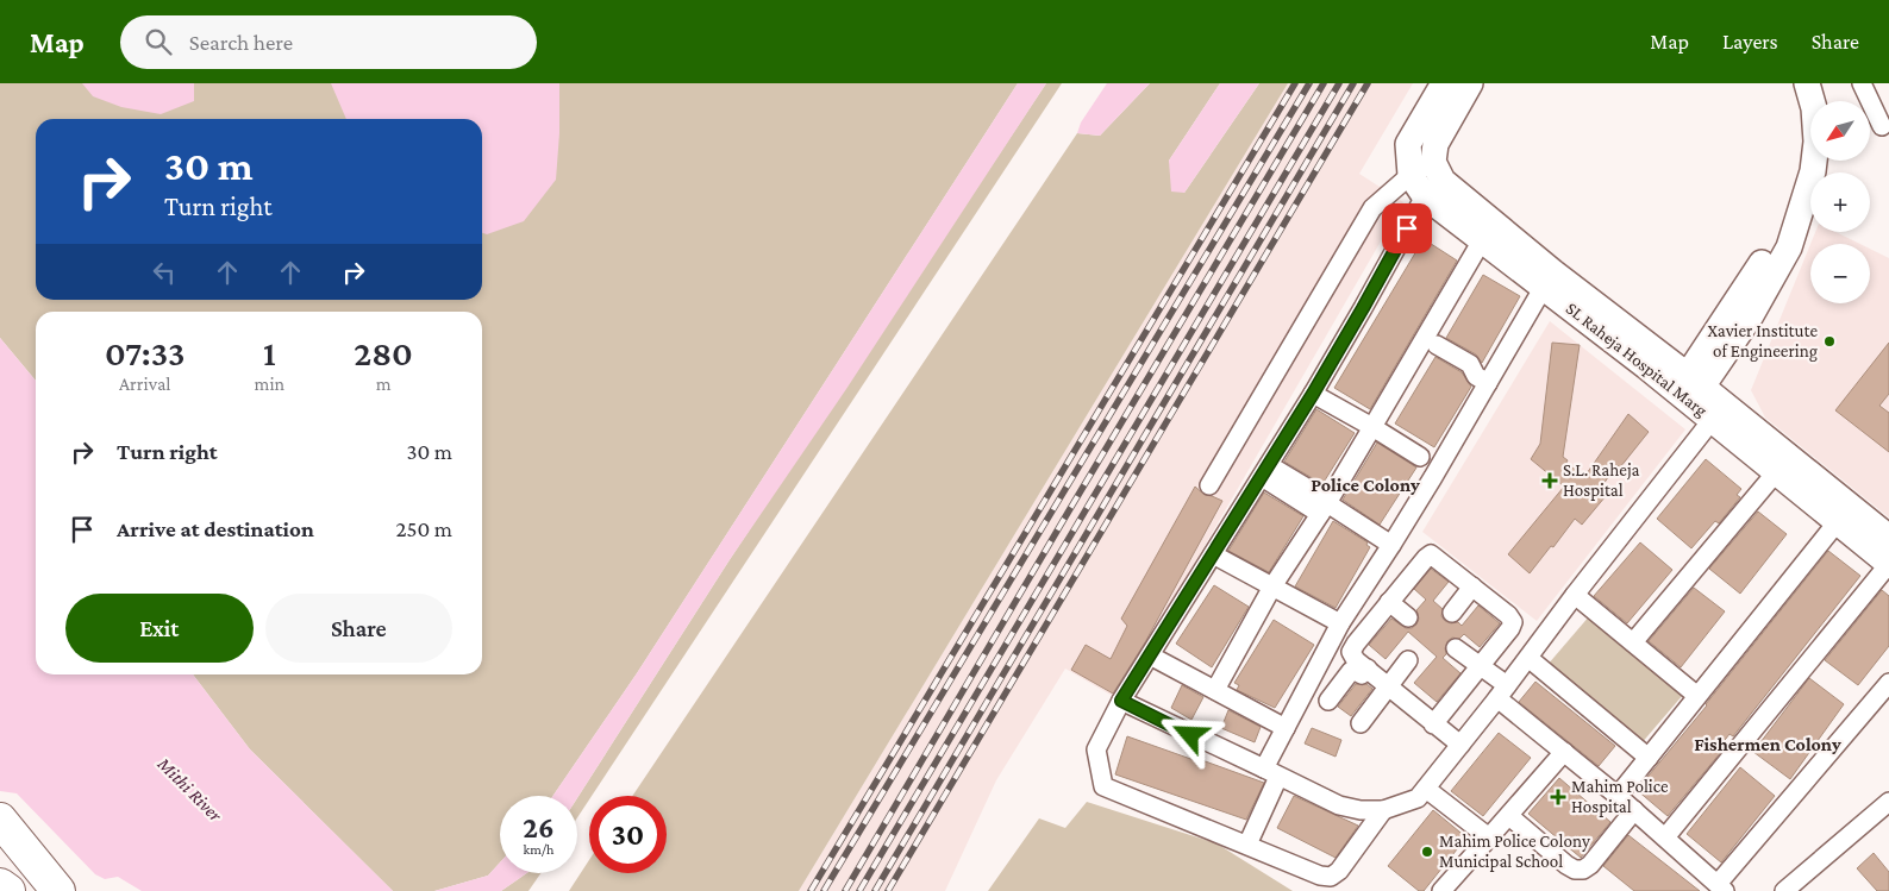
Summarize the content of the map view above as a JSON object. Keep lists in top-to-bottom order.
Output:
{
  "streets": {
    "main road": ["SL Raheja Hospital Marg"]
  },
  "districts": ["Police Colony", "Fishermen Colony"],
  "water": ["Mithi River"],
  "places": {
    "other": ["Xavier Institute of Engineering", "Mahim Police Colony Municipal School"],
    "health": ["S.L. Raheja Hospital", "Mahim Police Hospital"]
  },
  "north": "bottom left",
  "page": {
    "header": "Map",
    "search": "Search here",
    "nav": ["Map", "Layers", "Share"],
    "map_buttons": ["+", "−"],
    "turn": ["30 m", "Turn right"],
    "eta": [
      "07:33",
      "Arrival",
      "1",
      "min",
      "280",
      "m"
    ],
    "list": [
      {
        "name": "Turn right",
        "value": "30 m"
      },
      {
        "name": "Arrive at destination",
        "value": "250 m"
      }
    ],
    "buttons": ["Exit", "Share"],
    "speed": "26 km/h",
    "limit": "30"
  }
}
